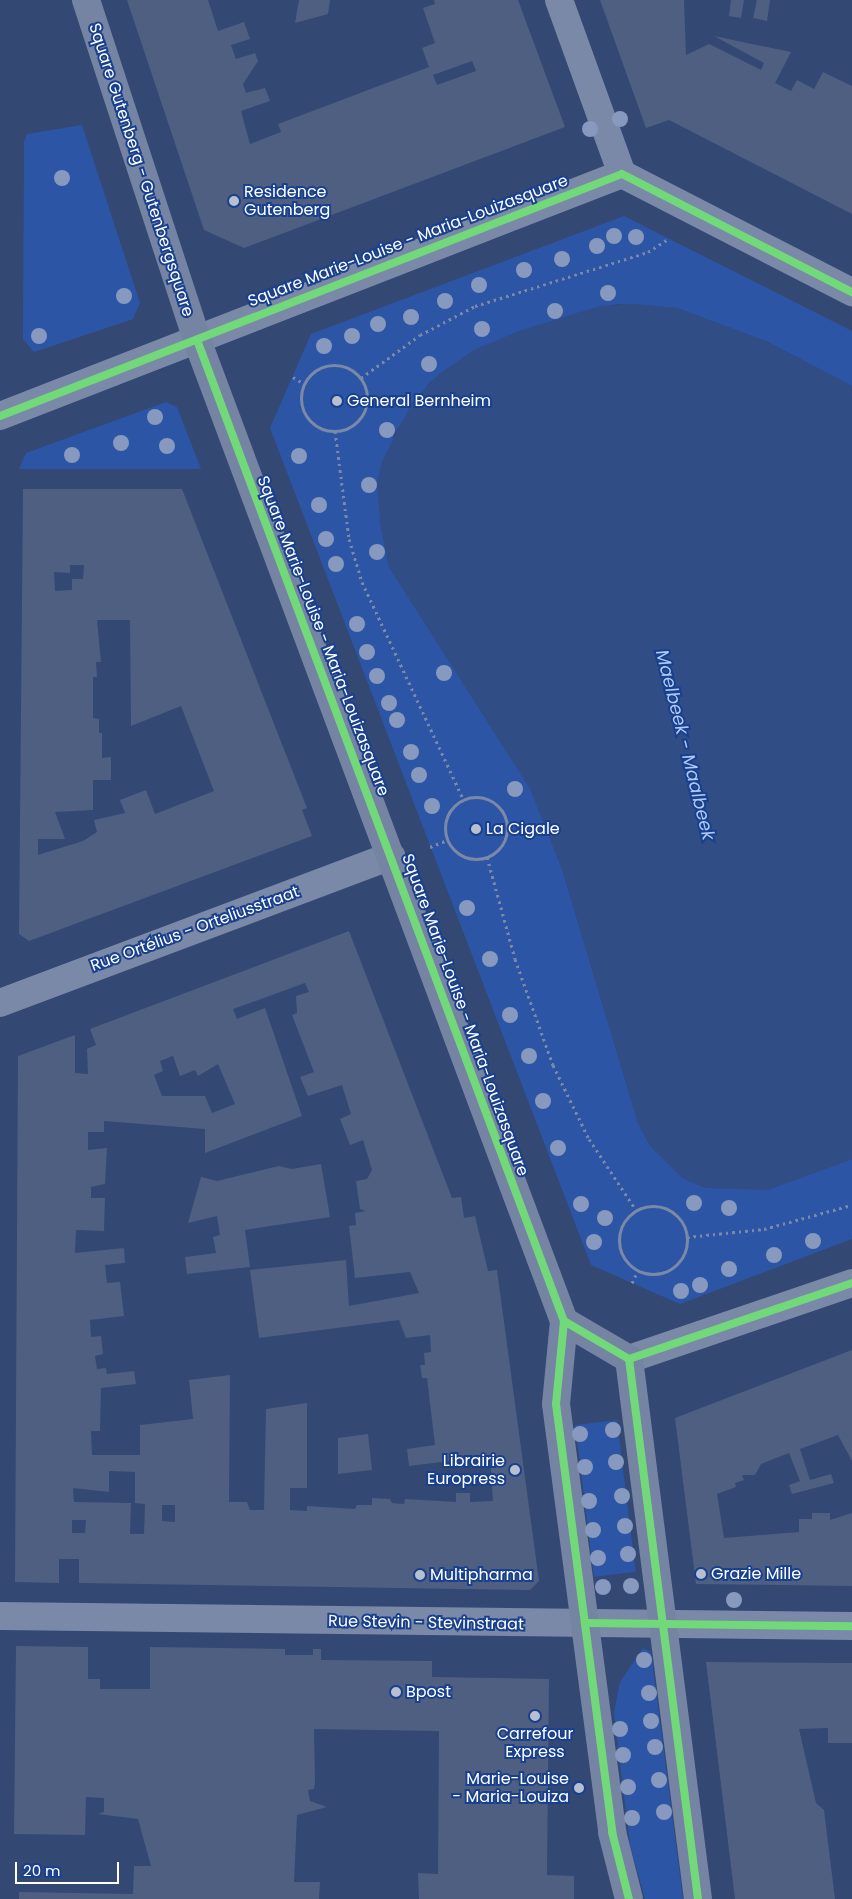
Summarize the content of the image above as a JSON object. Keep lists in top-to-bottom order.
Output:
{
  "streets": {
    "street": [
      "Square Gutenberg - Gutenbergsquare",
      "Square Marie-Louise - Maria-Louizasquare",
      "Rue Ortélius - Orteliusstraat",
      "Rue Stevin - Stevinstraat"
    ]
  },
  "crossings": [
    ["Square Gutenberg - Gutenbergsquare", "Square Marie-Louise - Maria-Louizasquare"],
    ["Square Marie-Louise - Maria-Louizasquare", "Rue Ortélius - Orteliusstraat"]
  ],
  "water": ["Maelbeek - Maalbeek"],
  "places": [
    "Residence Gutenberg",
    "General Bernheim",
    "La Cigale",
    "Librairie Europress",
    "Grazie Mille",
    "Multipharma",
    "Bpost",
    "Carrefour Express",
    "Marie-Louise - Maria-Louiza"
  ],
  "scale_bar": "20 m"
}
